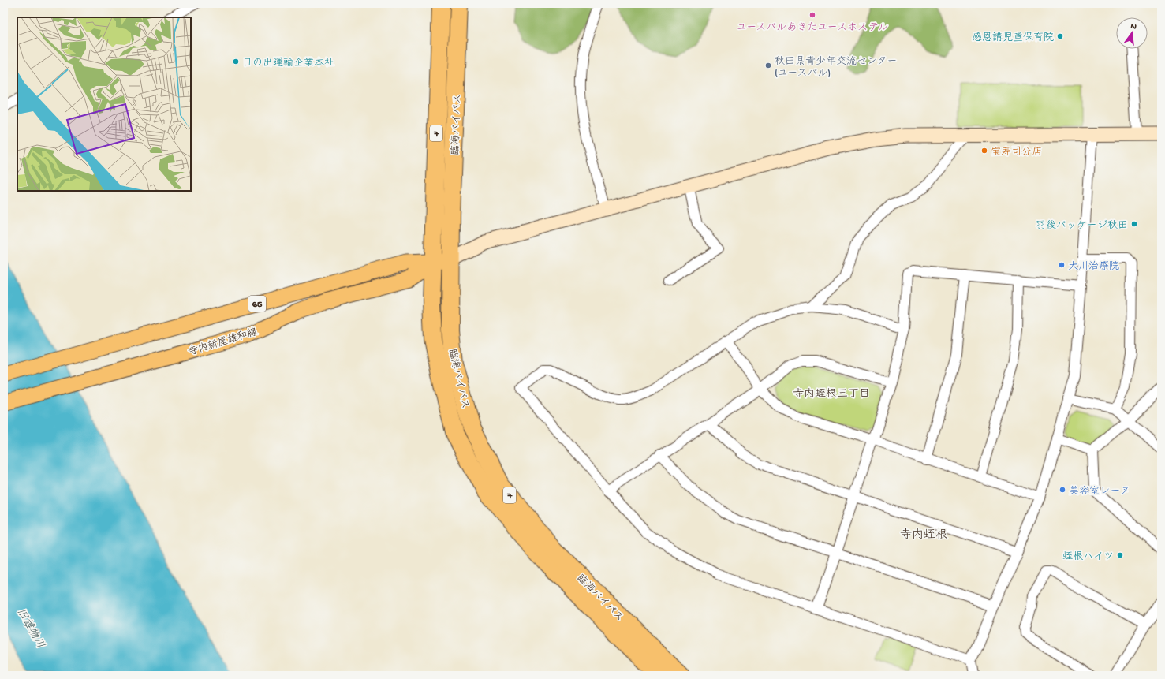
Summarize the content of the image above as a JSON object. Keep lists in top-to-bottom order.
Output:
{
  "streets": {
    "highway": ["臨海バイパス", "7"],
    "main road": ["65", "寺内新屋雄和線"]
  },
  "crossings": [
    ["臨海バイパス", "65"],
    ["臨海バイパス", "寺内新屋雄和線"],
    ["65", "寺内新屋雄和線"]
  ],
  "districts": ["寺内蛭根三丁目", "寺内蛭根"],
  "water": ["旧雄物川"],
  "places": [
    "ユースパルあきたユースホステル",
    "感恩講児童保育院",
    "日の出運輸企業本社",
    "秋田県青少年交流センター (ユースパル)",
    "宝寿司分店",
    "羽後パッケージ秋田",
    "大川治療院",
    "美容室レーヌ",
    "蛭根ハイツ"
  ],
  "north": "top"
}
